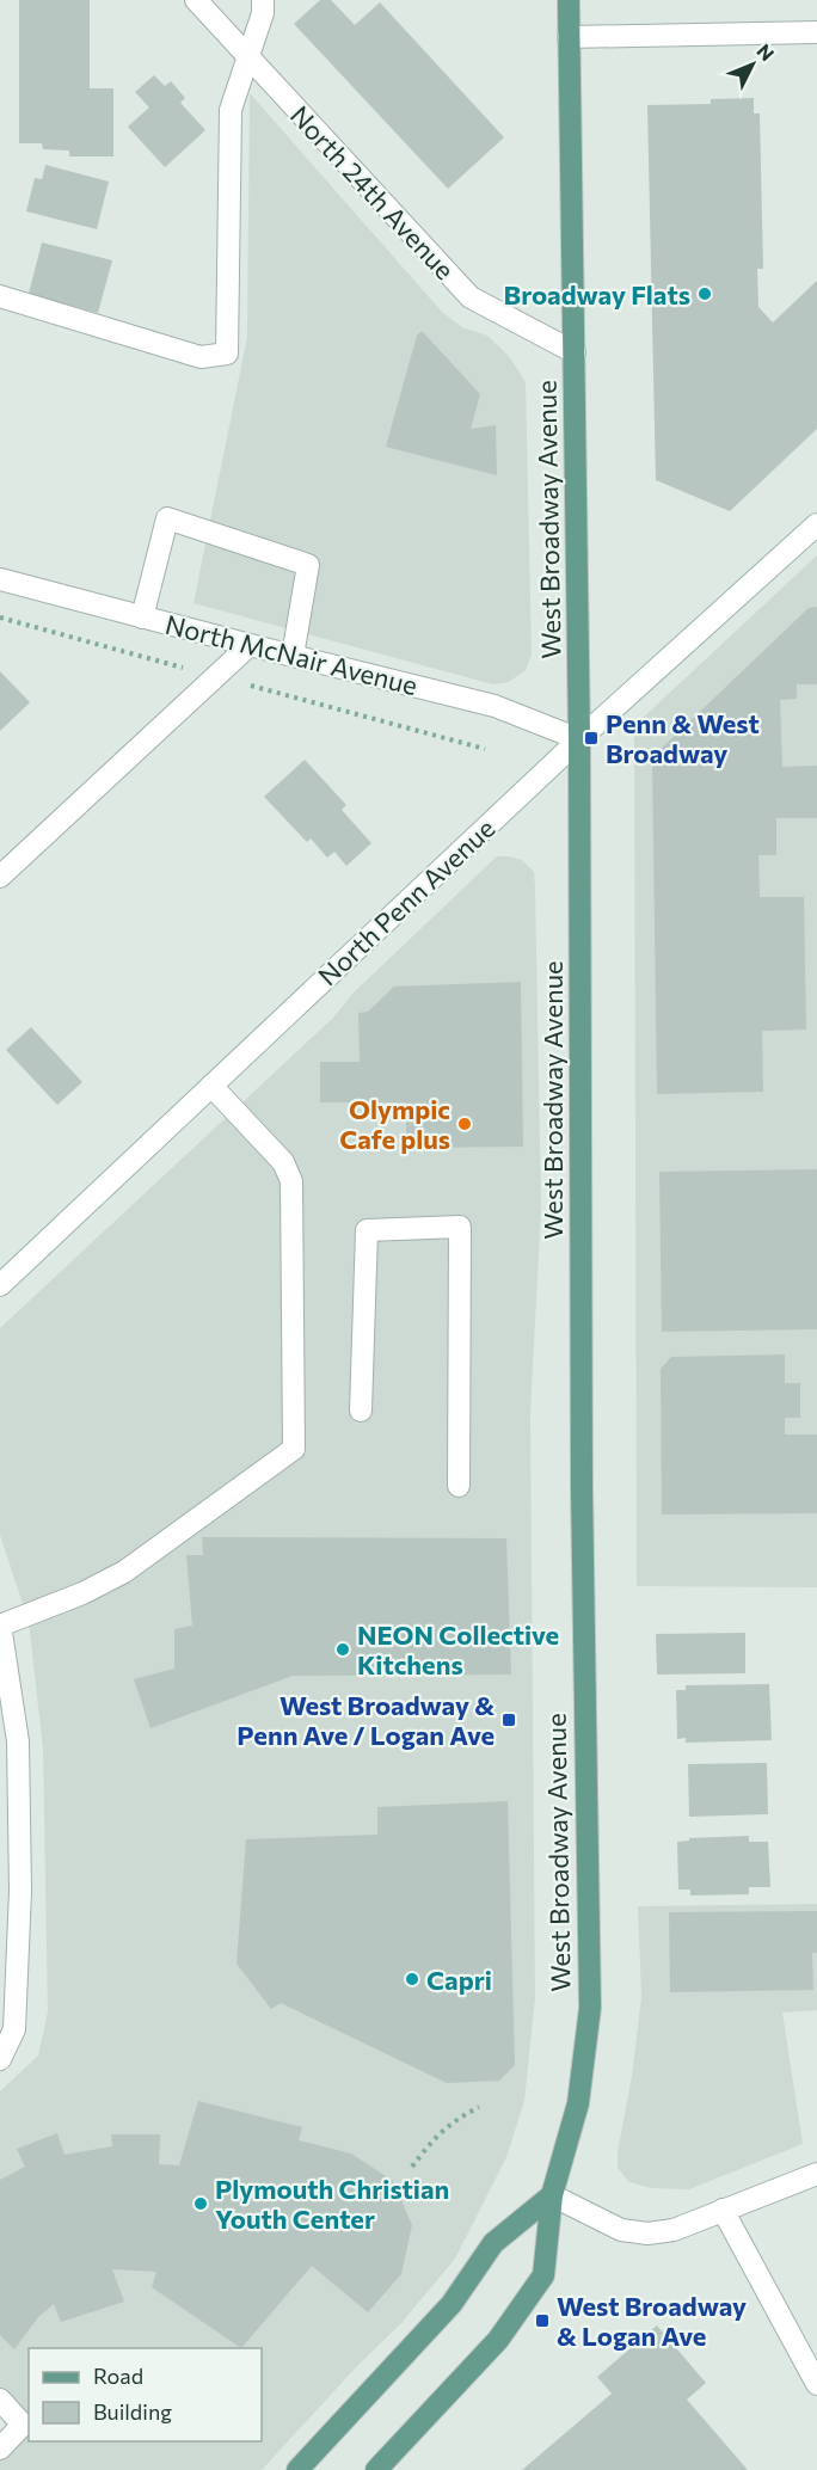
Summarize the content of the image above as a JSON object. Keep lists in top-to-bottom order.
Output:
{
  "streets": {
    "main road": ["West Broadway Avenue"],
    "street": ["North 24th Avenue", "North McNair Avenue", "North Penn Avenue"]
  },
  "crossings": [
    ["North 24th Avenue", "West Broadway Avenue"],
    ["West Broadway Avenue", "North McNair Avenue"],
    ["West Broadway Avenue", "North Penn Avenue"],
    ["North McNair Avenue", "North Penn Avenue"]
  ],
  "places": {
    "other": [
      "Broadway Flats",
      "Olympic Cafe plus",
      "NEON Collective Kitchens",
      "Capri",
      "Plymouth Christian Youth Center"
    ],
    "transit": ["Penn & West Broadway", "West Broadway & Penn Ave / Logan Ave", "West Broadway & Logan Ave"]
  },
  "legend": ["Road", "Building"],
  "north": "top right"
}
